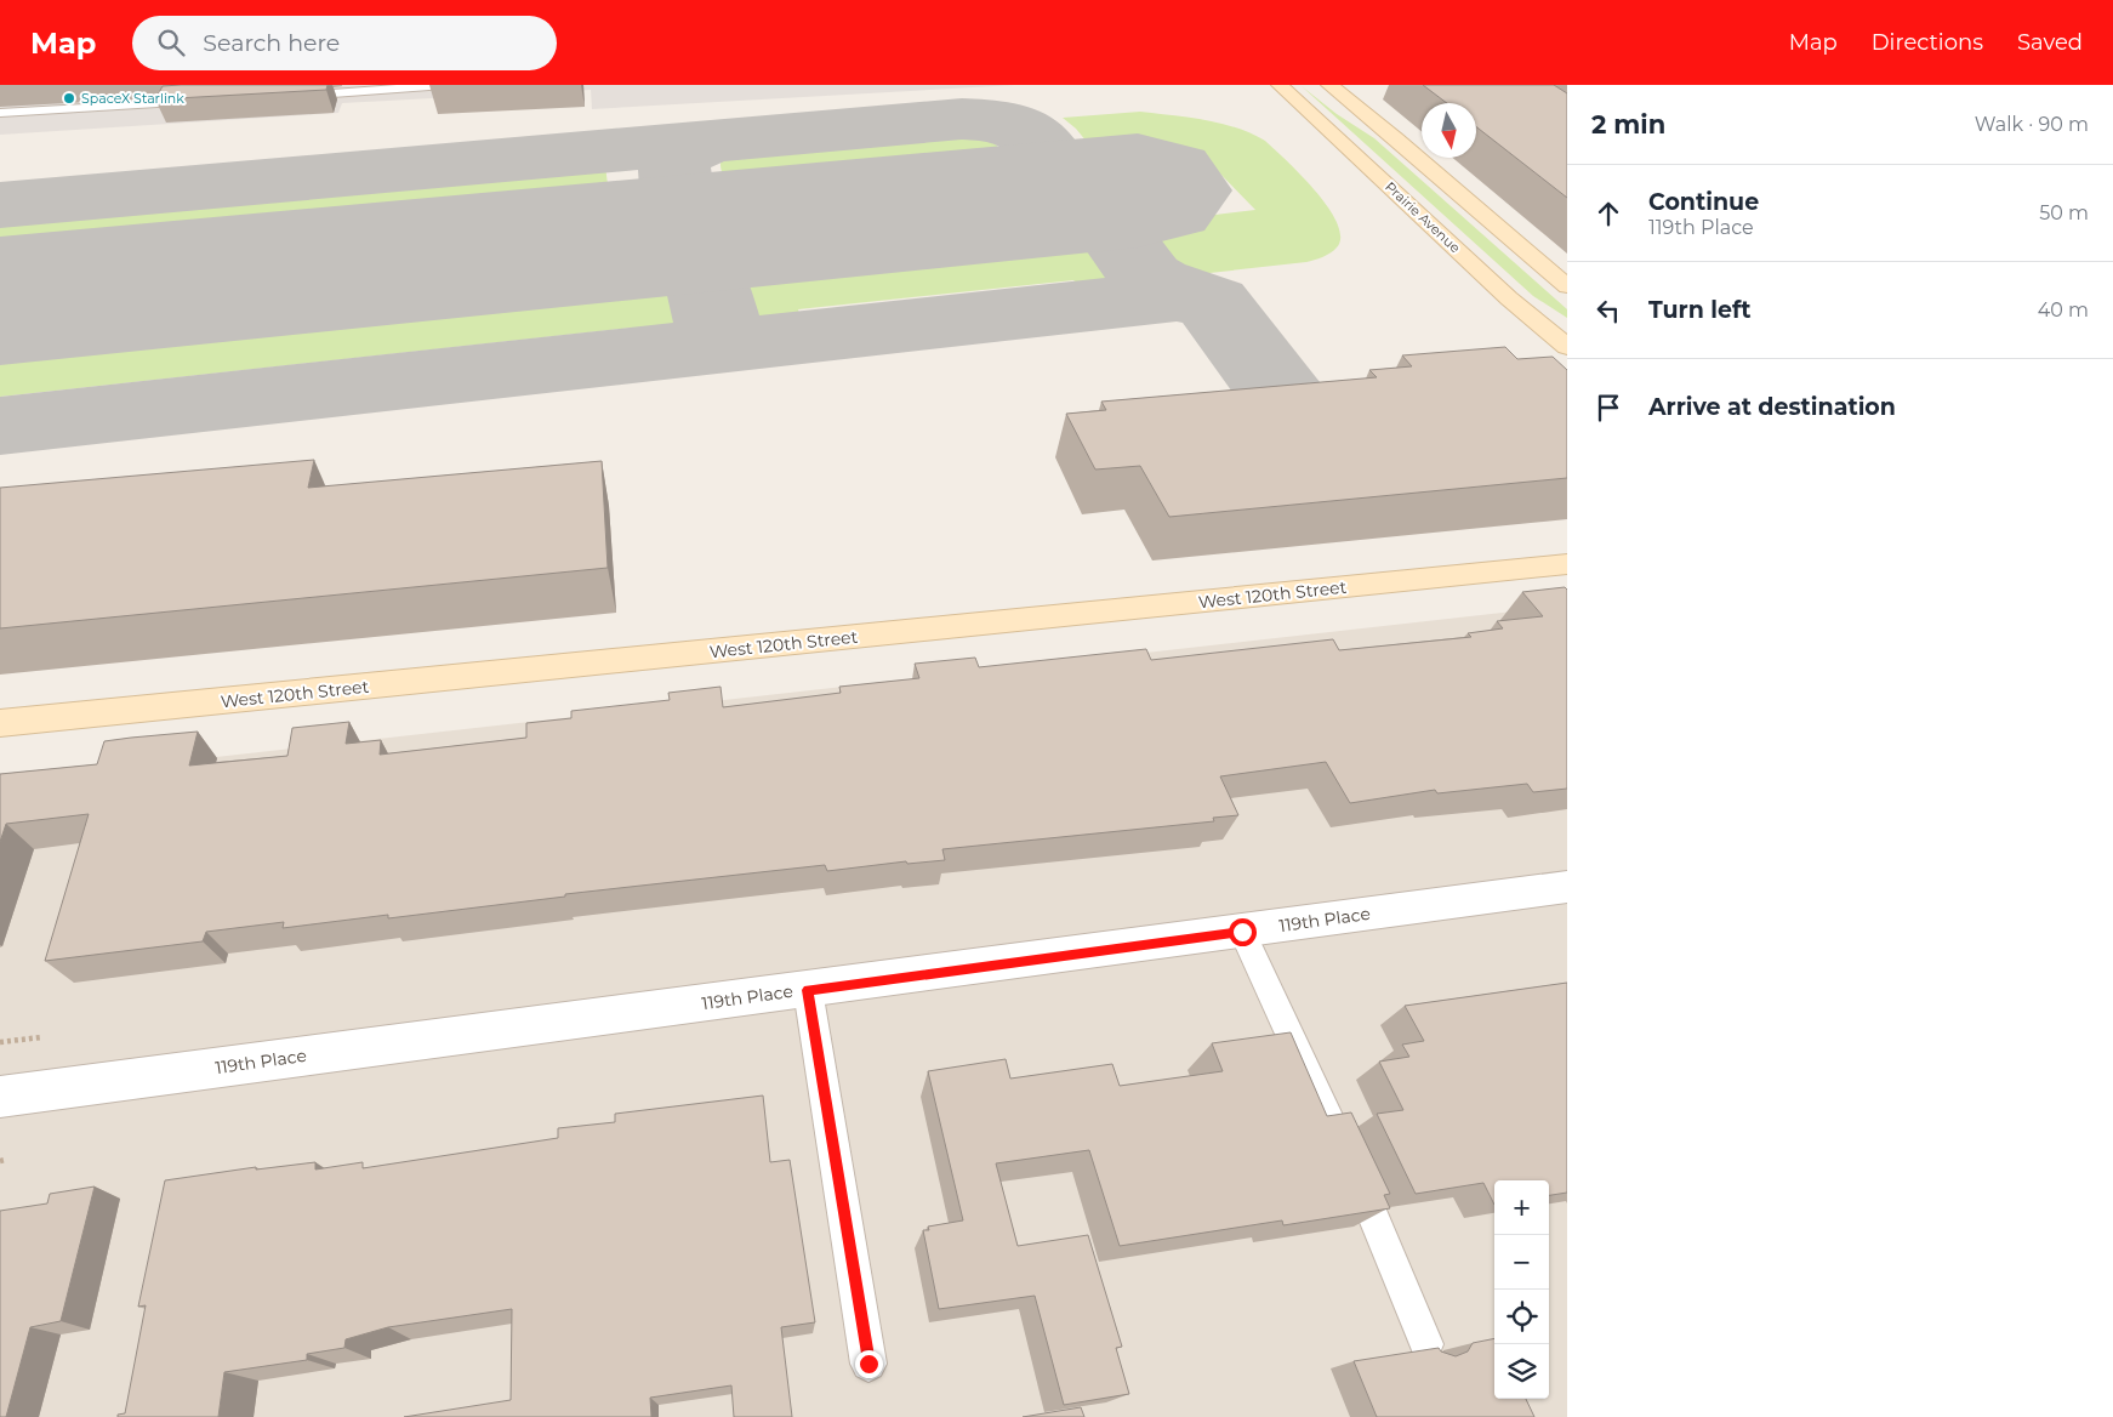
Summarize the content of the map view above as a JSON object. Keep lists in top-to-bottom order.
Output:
{
  "streets": {
    "main road": ["Prairie Avenue", "West 120th Street"],
    "street": ["119th Place"]
  },
  "places": ["SpaceX Starlink"],
  "north": "bottom",
  "page": {
    "header": "Map",
    "search": "Search here",
    "nav": ["Map", "Directions", "Saved"],
    "heading": ["2 min", "Walk · 90 m"],
    "list": [
      ["Continue", "119th Place", "50 m"],
      ["Turn left", "40 m"],
      "Arrive at destination"
    ],
    "map_buttons": ["+", "−"]
  }
}
